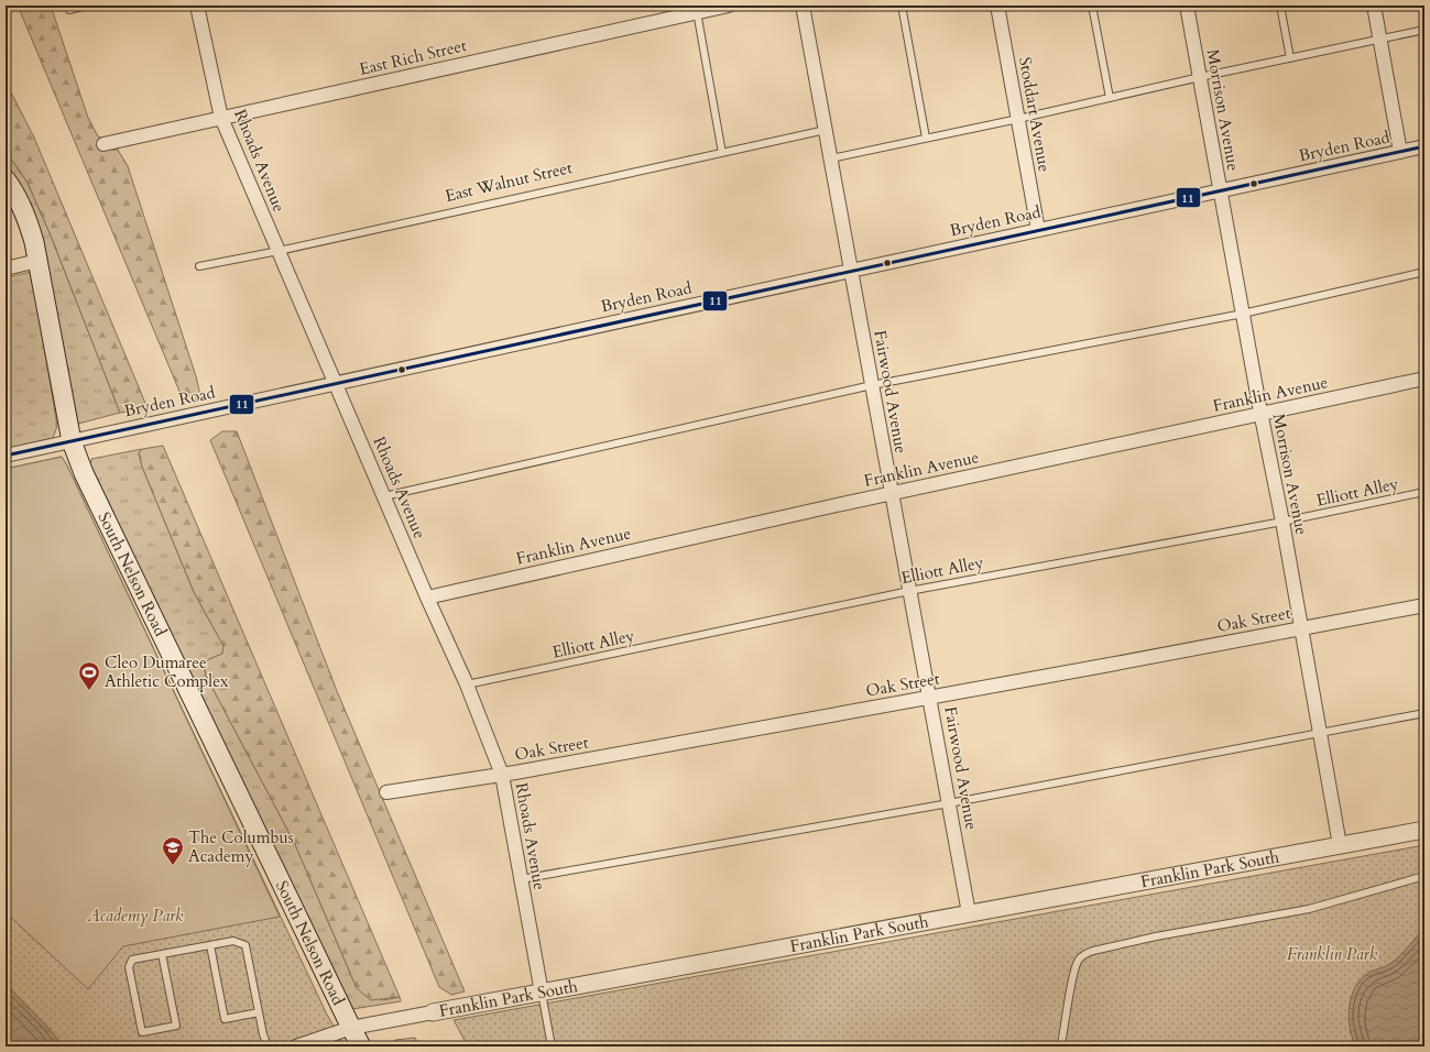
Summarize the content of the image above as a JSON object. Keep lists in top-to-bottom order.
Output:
{
  "streets": {
    "main road": ["South Nelson Road"],
    "street": [
      "East Rich Street",
      "Morrison Avenue",
      "Stoddart Avenue",
      "Bryden Road",
      "Rhoads Avenue",
      "Fairwood Avenue",
      "Franklin Avenue",
      "Oak Street",
      "Franklin Park South"
    ],
    "lane": ["East Walnut Street", "Elliott Alley"]
  },
  "crossings": [
    ["East Rich Street", "Rhoads Avenue"],
    ["Morrison Avenue", "Bryden Road"],
    ["Morrison Avenue", "Franklin Avenue"],
    ["Morrison Avenue", "Elliott Alley"],
    ["Morrison Avenue", "Oak Street"],
    ["Morrison Avenue", "Franklin Park South"],
    ["Stoddart Avenue", "Bryden Road"],
    ["Bryden Road", "Rhoads Avenue"],
    ["Bryden Road", "Fairwood Avenue"],
    ["Bryden Road", "South Nelson Road"],
    ["Rhoads Avenue", "East Walnut Street"],
    ["Rhoads Avenue", "Franklin Avenue"],
    ["Rhoads Avenue", "Elliott Alley"],
    ["Rhoads Avenue", "Oak Street"],
    ["Rhoads Avenue", "Franklin Park South"],
    ["East Walnut Street", "Fairwood Avenue"],
    ["Fairwood Avenue", "Franklin Avenue"],
    ["Fairwood Avenue", "Elliott Alley"],
    ["Fairwood Avenue", "Oak Street"],
    ["Fairwood Avenue", "Franklin Park South"],
    ["South Nelson Road", "Franklin Park South"]
  ],
  "parks": ["Academy Park", "Franklin Park"],
  "places": {
    "sports": ["Cleo Dumaree Athletic Complex"],
    "school or university": ["The Columbus Academy"]
  },
  "lines": ["transit line 11"]
}
